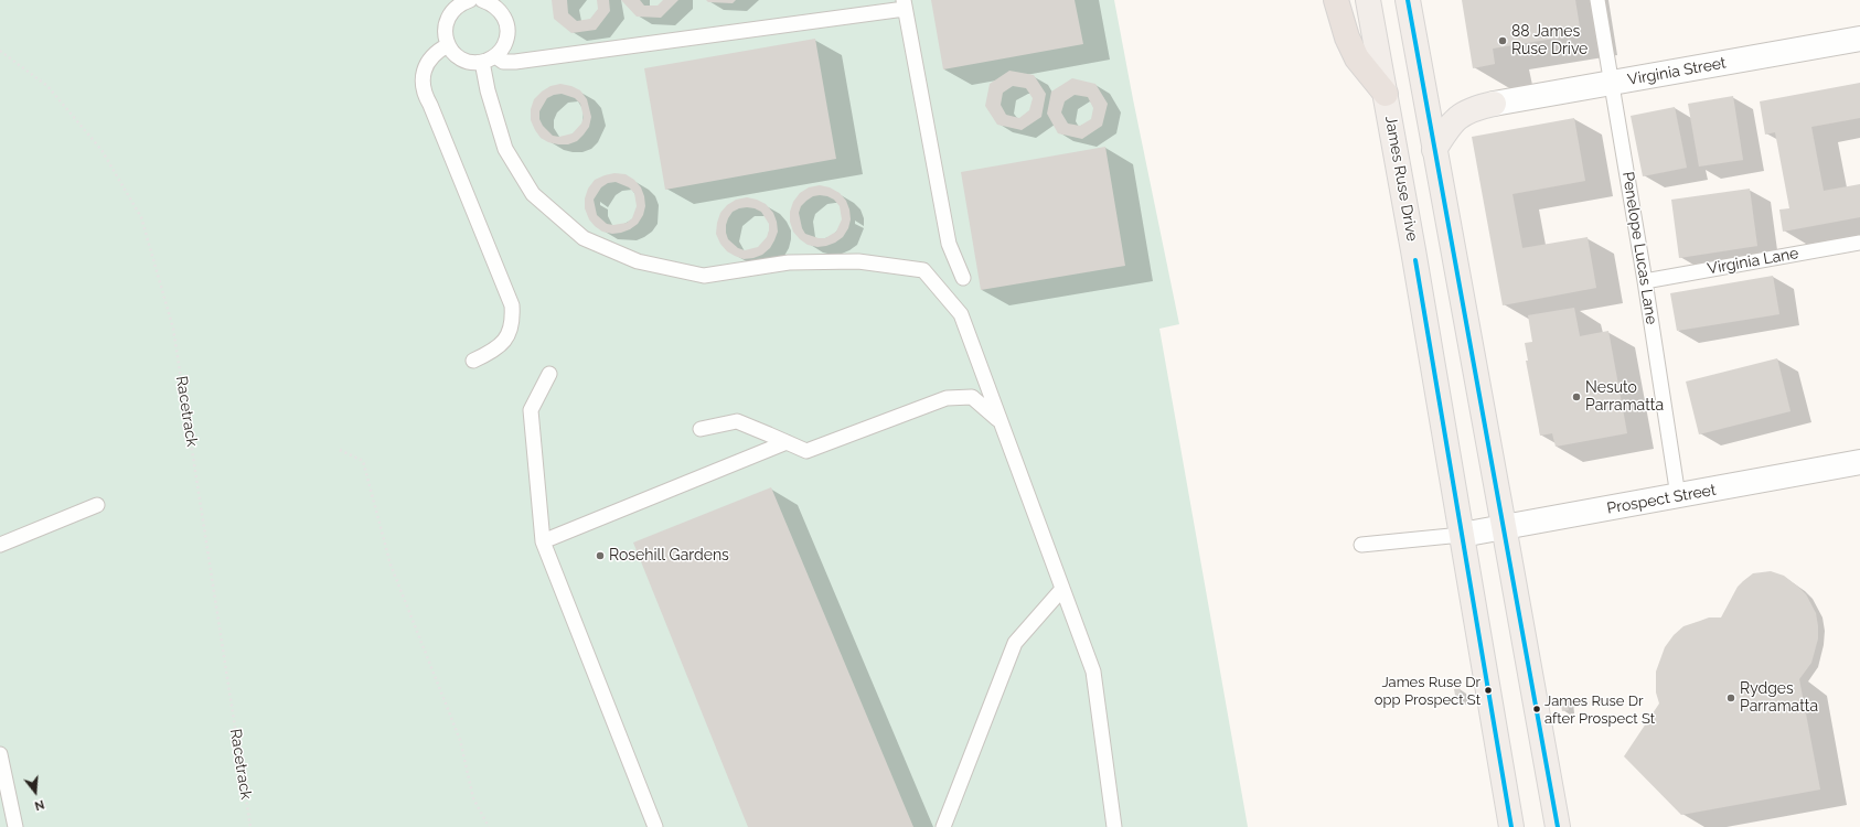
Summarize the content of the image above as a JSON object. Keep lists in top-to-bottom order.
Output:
{
  "streets": {
    "main road": ["James Ruse Drive"],
    "street": ["Virginia Street", "Prospect Street"],
    "lane": ["Penelope Lucas Lane", "Virginia Lane"],
    "path": ["Racetrack"]
  },
  "crossings": [
    ["Virginia Street", "Penelope Lucas Lane"],
    ["James Ruse Drive", "Prospect Street"],
    ["Penelope Lucas Lane", "Virginia Lane"],
    ["Penelope Lucas Lane", "Prospect Street"]
  ],
  "places": [
    "88 James Ruse Drive",
    "Nesuto Parramatta",
    "Rosehill Gardens",
    "James Ruse Dr opp Prospect St",
    "Rydges Parramatta",
    "James Ruse Dr after Prospect St"
  ],
  "north": "bottom"
}
